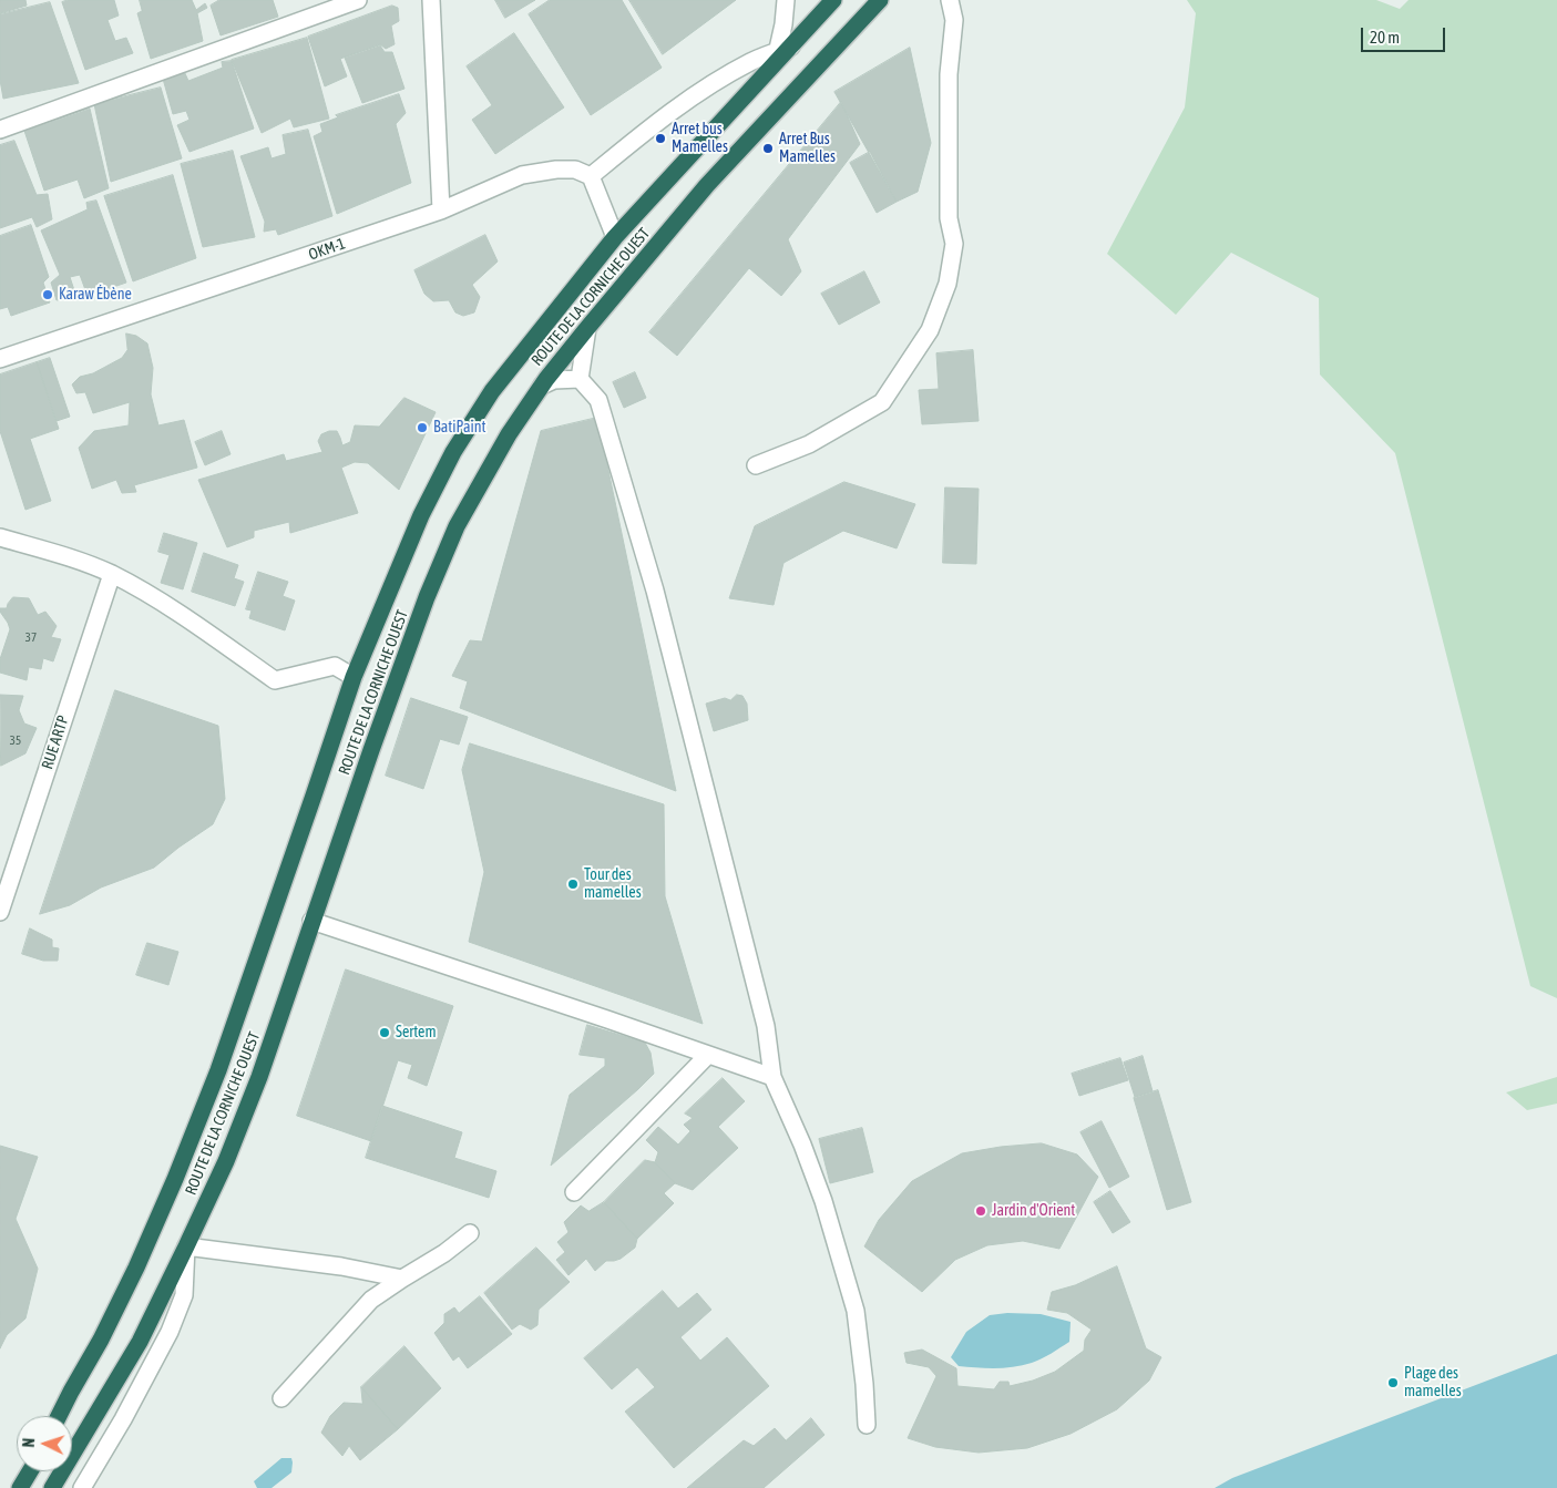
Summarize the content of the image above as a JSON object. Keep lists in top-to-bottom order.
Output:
{
  "streets": {
    "highway": ["ROUTE DE LA CORNICHE OUEST"],
    "street": ["OKM-1", "RUE ARTP"]
  },
  "places": [
    "Arret bus Mamelles",
    "Arret Bus Mamelles",
    "Karaw Ébène",
    "BatiPaint",
    "Tour des mamelles",
    "Sertem",
    "Jardin d'Orient",
    "Plage des mamelles"
  ],
  "house_numbers": ["37", "35"],
  "scale_bar": "20 m",
  "north": "left"
}
